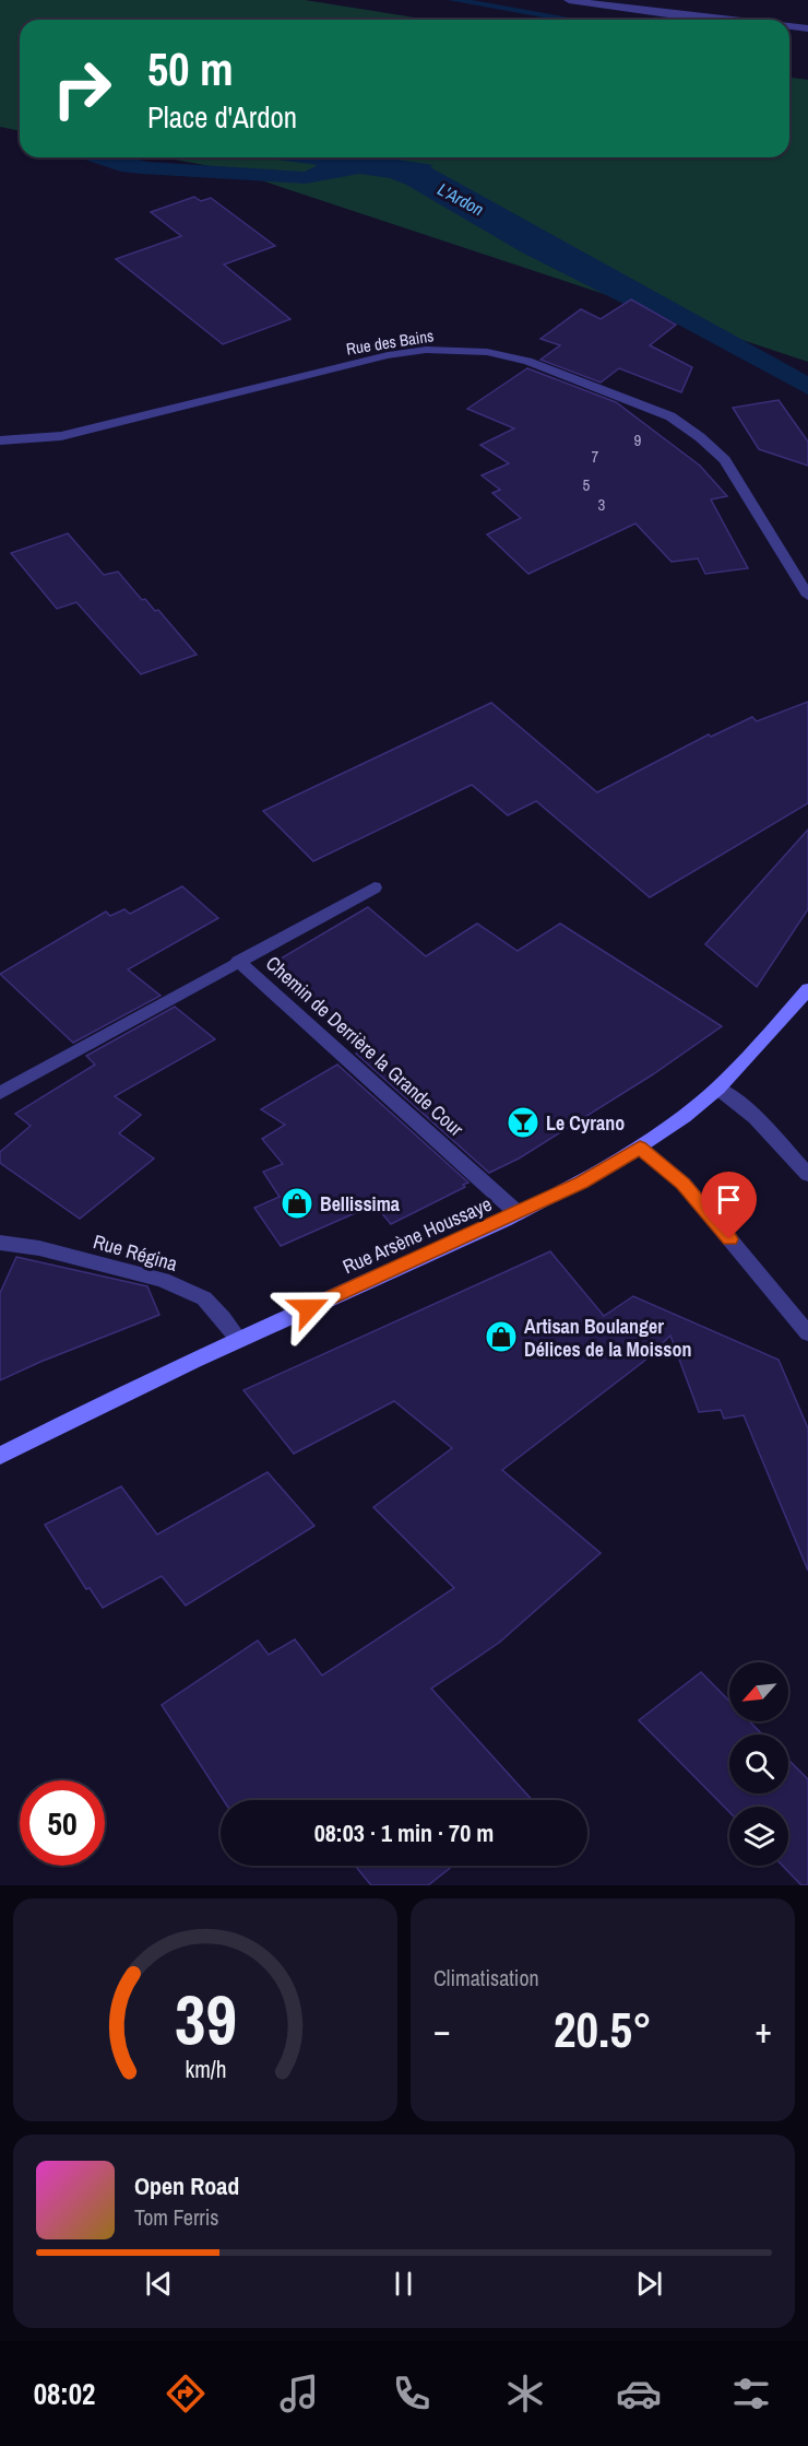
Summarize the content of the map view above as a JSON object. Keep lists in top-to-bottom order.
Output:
{
  "streets": {
    "main road": ["Rue Arsène Houssaye"],
    "street": ["Rue des Bains", "Chemin de Derrière la Grande Cour", "Rue Régina"]
  },
  "crossings": [
    ["Chemin de Derrière la Grande Cour", "Rue Arsène Houssaye"],
    ["Rue Arsène Houssaye", "Rue Régina"]
  ],
  "water": ["L'Ardon"],
  "places": {
    "bar": ["Le Cyrano"],
    "shop": ["Bellissima", "Artisan Boulanger Délices de la Moisson"]
  },
  "house_numbers": [
    "9",
    "7",
    "5",
    "3"
  ],
  "north": "bottom left",
  "page": {
    "turn": ["50 m", "Place d'Ardon"],
    "limit": "50",
    "trip": "08:03 · 1 min · 70 m",
    "tile": "Climatisation",
    "heat": ["−", "20.5°", "+"],
    "song": ["Open Road", "Tom Ferris"],
    "tabs": "08:02",
    "gauge": ["39", "km/h"]
  }
}
